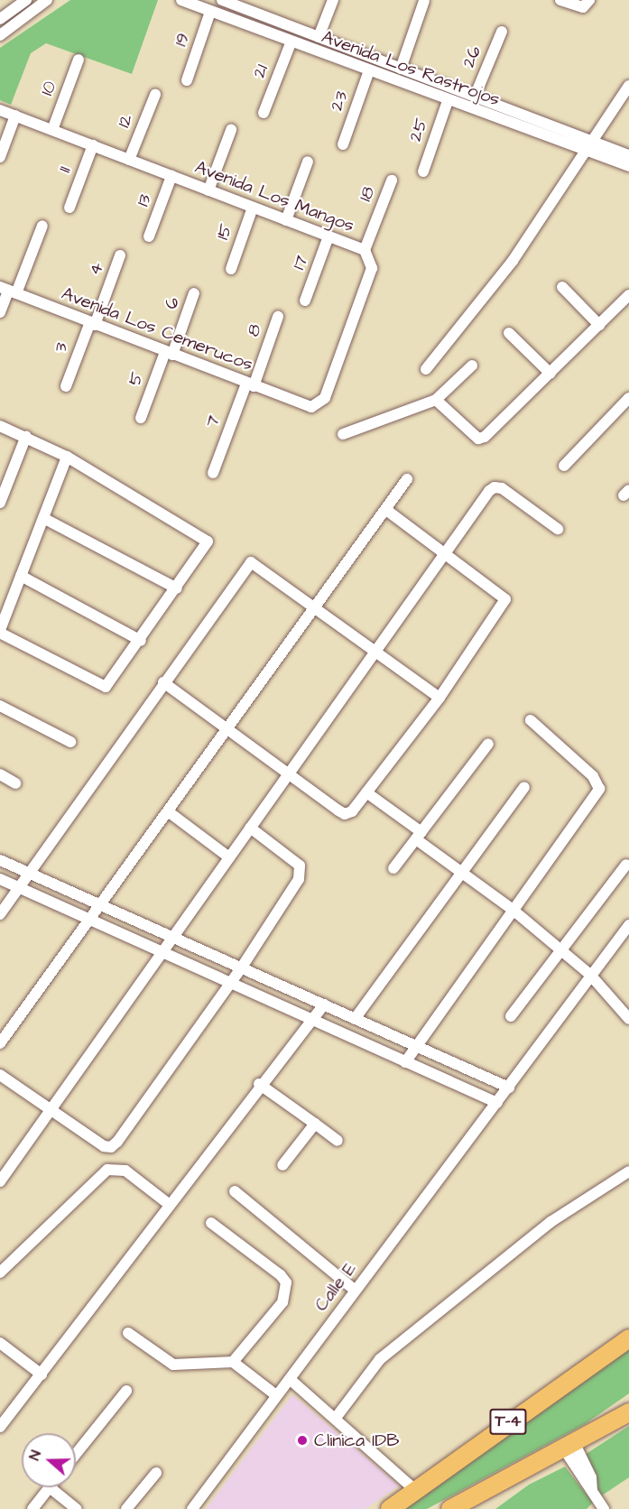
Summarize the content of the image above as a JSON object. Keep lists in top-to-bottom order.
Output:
{
  "streets": {
    "highway": ["T-4"],
    "street": [
      "19",
      "26",
      "Avenida Los Rastrojos",
      "21",
      "10",
      "23",
      "12",
      "25",
      "11",
      "18",
      "Avenida Los Mangos",
      "13",
      "15",
      "17",
      "4",
      "6",
      "Avenida Los Cemerucos",
      "8",
      "3",
      "5",
      "7",
      "Calle E"
    ]
  },
  "crossings": [
    ["19", "Avenida Los Rastrojos"],
    ["26", "Avenida Los Rastrojos"],
    ["Avenida Los Rastrojos", "21"],
    ["Avenida Los Rastrojos", "23"],
    ["Avenida Los Rastrojos", "25"],
    ["10", "Avenida Los Mangos"],
    ["12", "Avenida Los Mangos"],
    ["11", "Avenida Los Mangos"],
    ["18", "Avenida Los Mangos"],
    ["Avenida Los Mangos", "13"],
    ["Avenida Los Mangos", "15"],
    ["Avenida Los Mangos", "17"],
    ["Avenida Los Mangos", "Avenida Los Cemerucos"],
    ["4", "Avenida Los Cemerucos"],
    ["4", "3"],
    ["6", "Avenida Los Cemerucos"],
    ["6", "5"],
    ["Avenida Los Cemerucos", "8"],
    ["Avenida Los Cemerucos", "3"],
    ["Avenida Los Cemerucos", "5"],
    ["Avenida Los Cemerucos", "7"],
    ["8", "7"]
  ],
  "places": ["Clinica IDB"],
  "north": "left"
}
